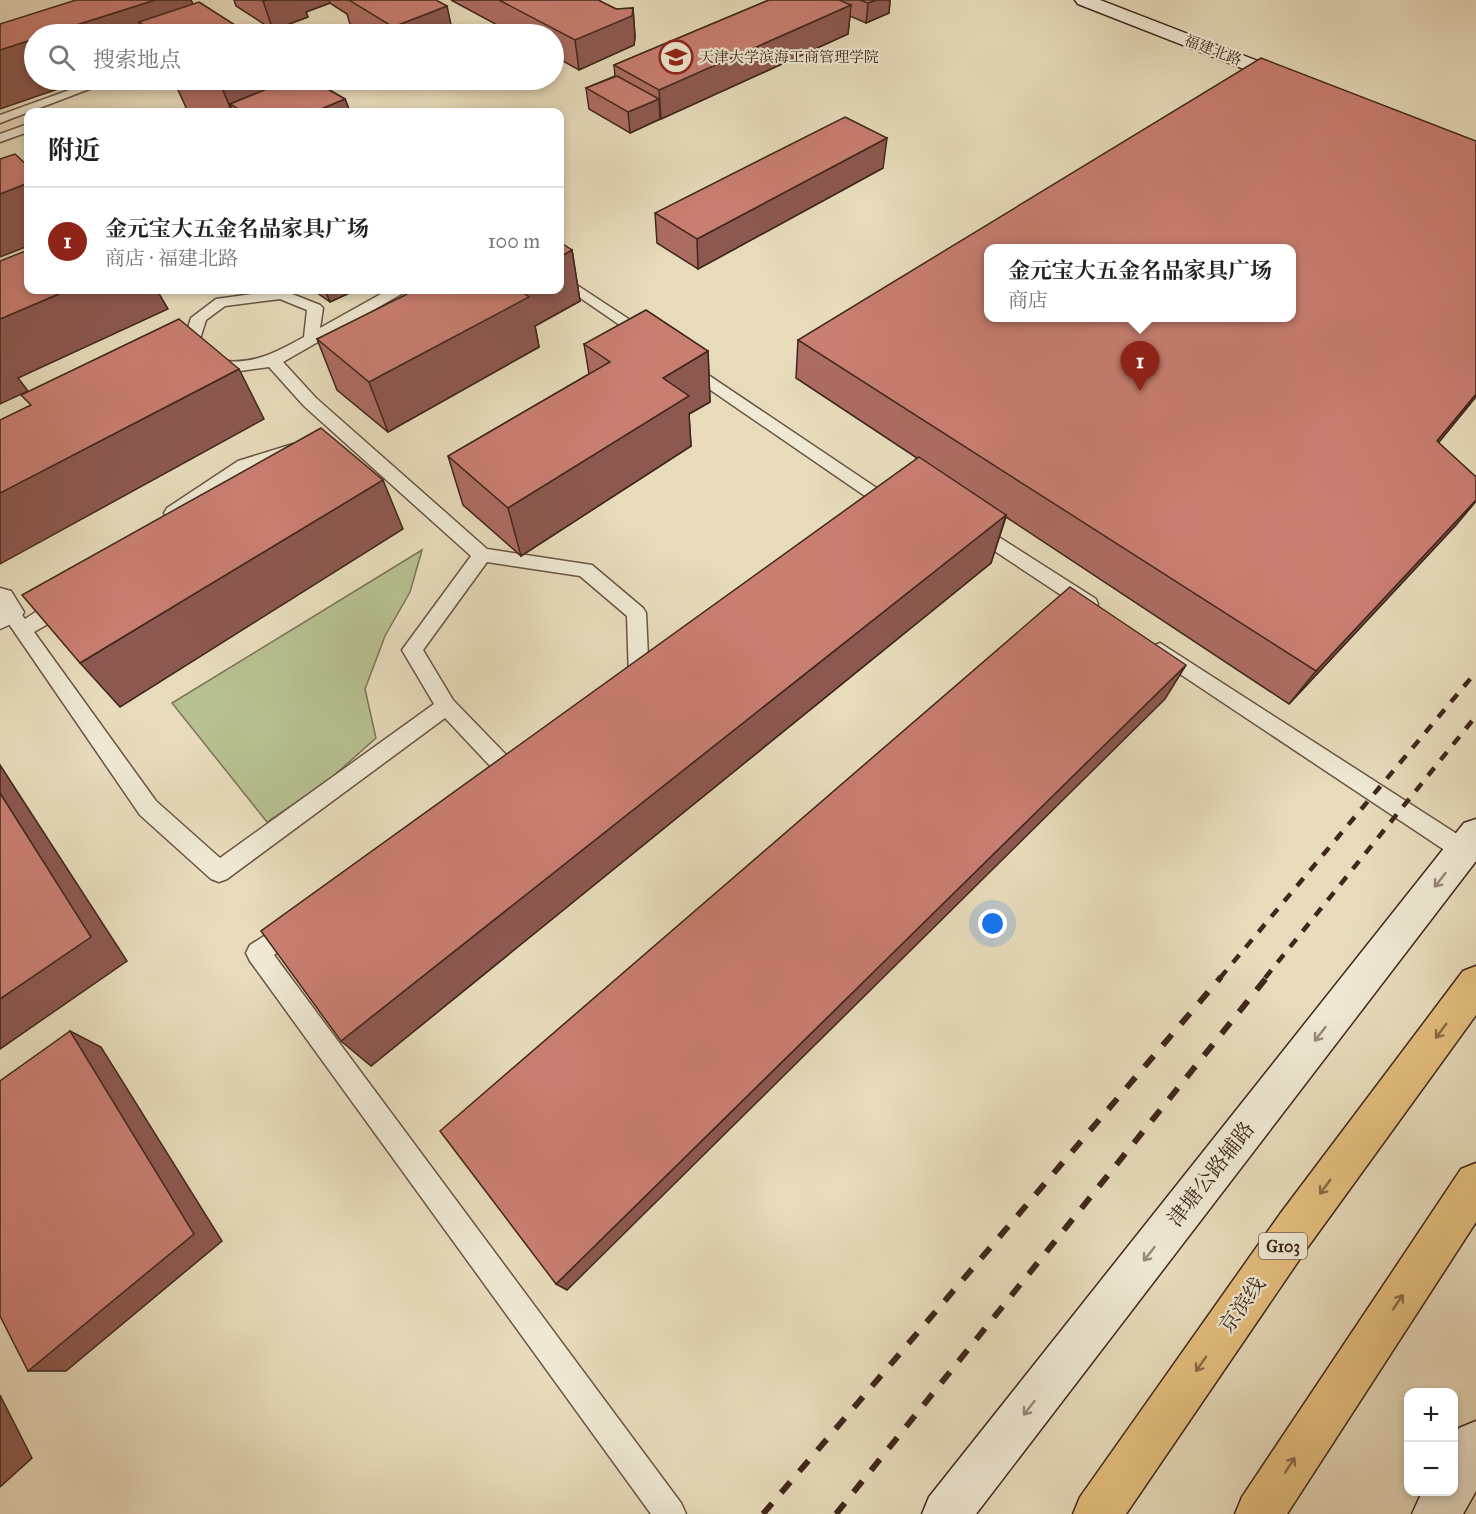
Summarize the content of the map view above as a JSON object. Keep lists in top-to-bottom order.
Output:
{
  "streets": {
    "highway": ["G103", "京滨线"],
    "main road": ["福建北路", "津塘公路辅路"]
  },
  "one_way": ["津塘公路辅路"],
  "places": {
    "school or university": ["天津大学滨海工商管理学院"]
  },
  "page": {
    "search": "搜索地点",
    "heading": "附近",
    "list": [
      {
        "mark": "1",
        "name": "金元宝大五金名品家具广场",
        "note": "商店 · 福建北路",
        "value": "100 m"
      }
    ],
    "popup": ["金元宝大五金名品家具广场", "商店"],
    "pins": "1",
    "map_buttons": ["+", "−"]
  }
}
